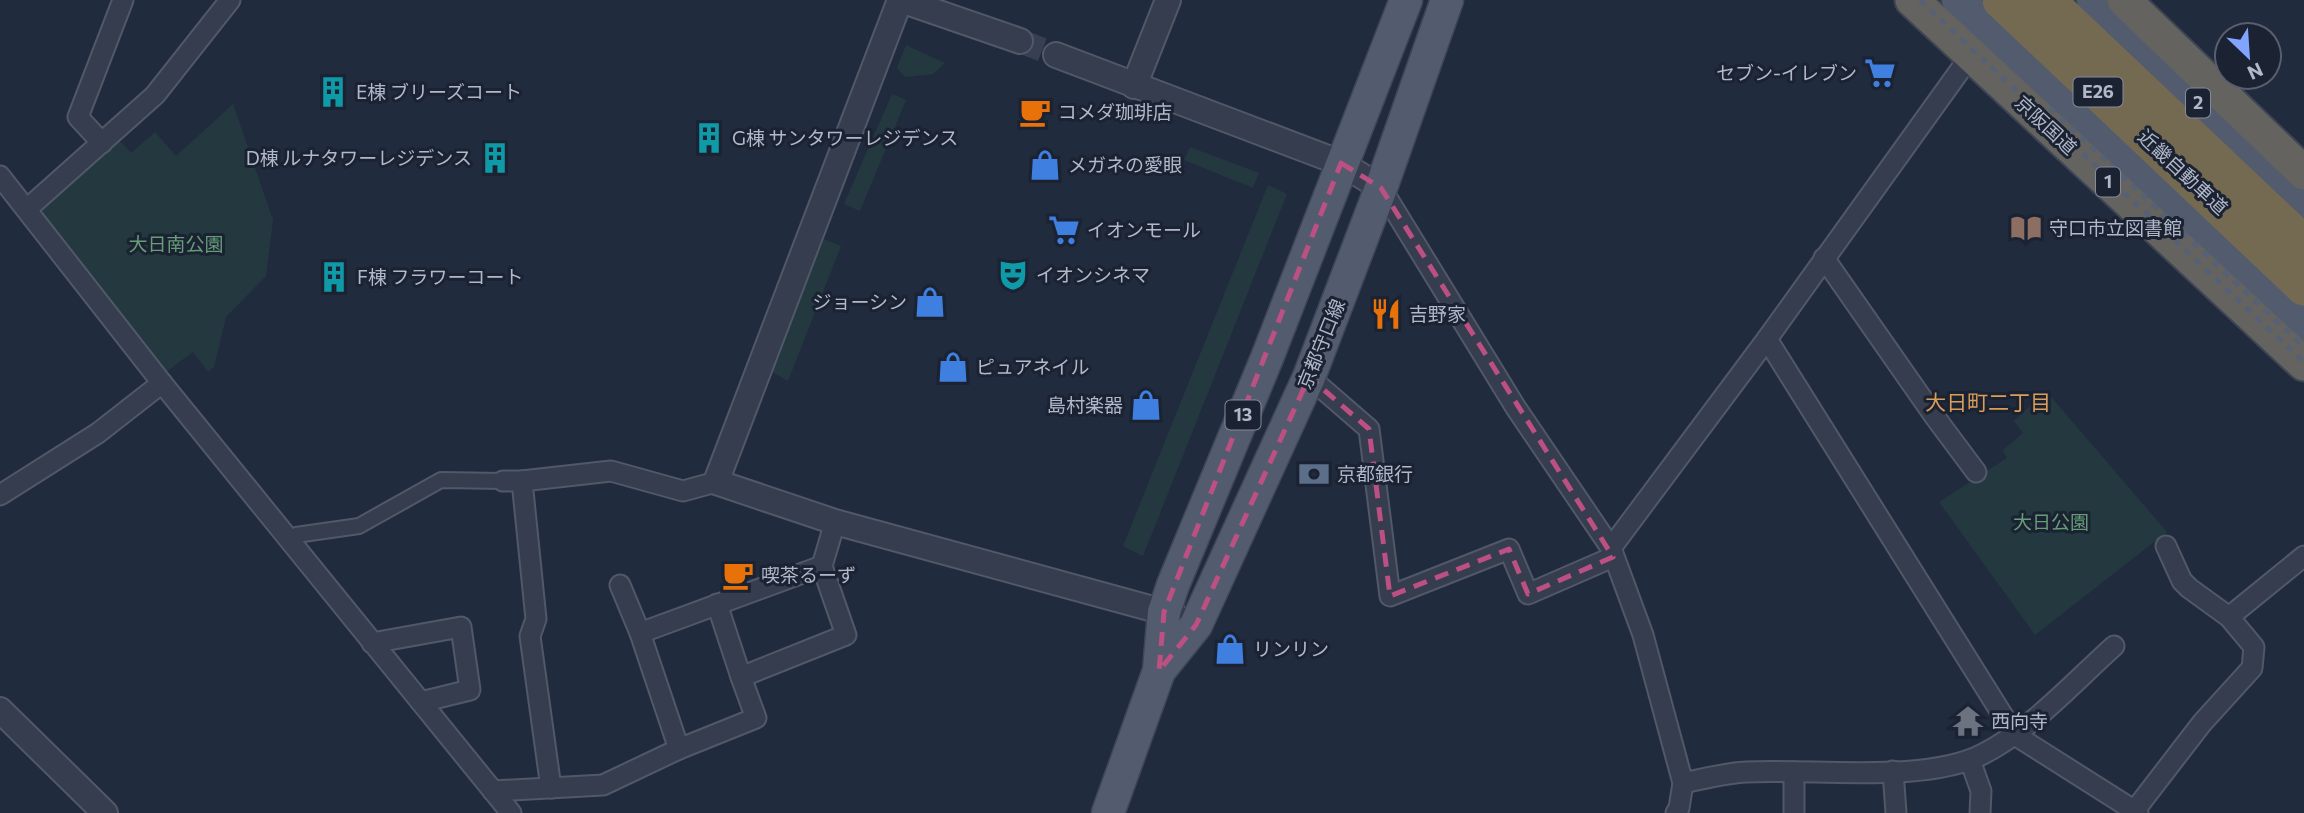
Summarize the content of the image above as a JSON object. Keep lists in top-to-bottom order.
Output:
{
  "streets": {
    "highway": [
      "E26",
      "京阪国道",
      "近畿自動車道",
      "1"
    ],
    "main road": ["2", "京都守口線", "13"]
  },
  "crossings": [
    ["京阪国道", "近畿自動車道"]
  ],
  "districts": ["大日町二丁目"],
  "parks": ["大日南公園", "大日公園"],
  "places": {
    "supermarket": ["セブン-イレブン", "イオンモール"],
    "building": [
      "E棟 ブリーズコート",
      "G棟 サンタワーレジデンス",
      "D棟 ルナタワーレジデンス",
      "F棟 フラワーコート"
    ],
    "cafe": ["コメダ珈琲店", "喫茶るーず"],
    "shop": [
      "メガネの愛眼",
      "ジョーシン",
      "ピュアネイル",
      "島村楽器",
      "リンリン"
    ],
    "library": ["守口市立図書館"],
    "theatre": ["イオンシネマ"],
    "restaurant": ["吉野家"],
    "bank": ["京都銀行"],
    "temple": ["西向寺"]
  },
  "north": "bottom right"
}
